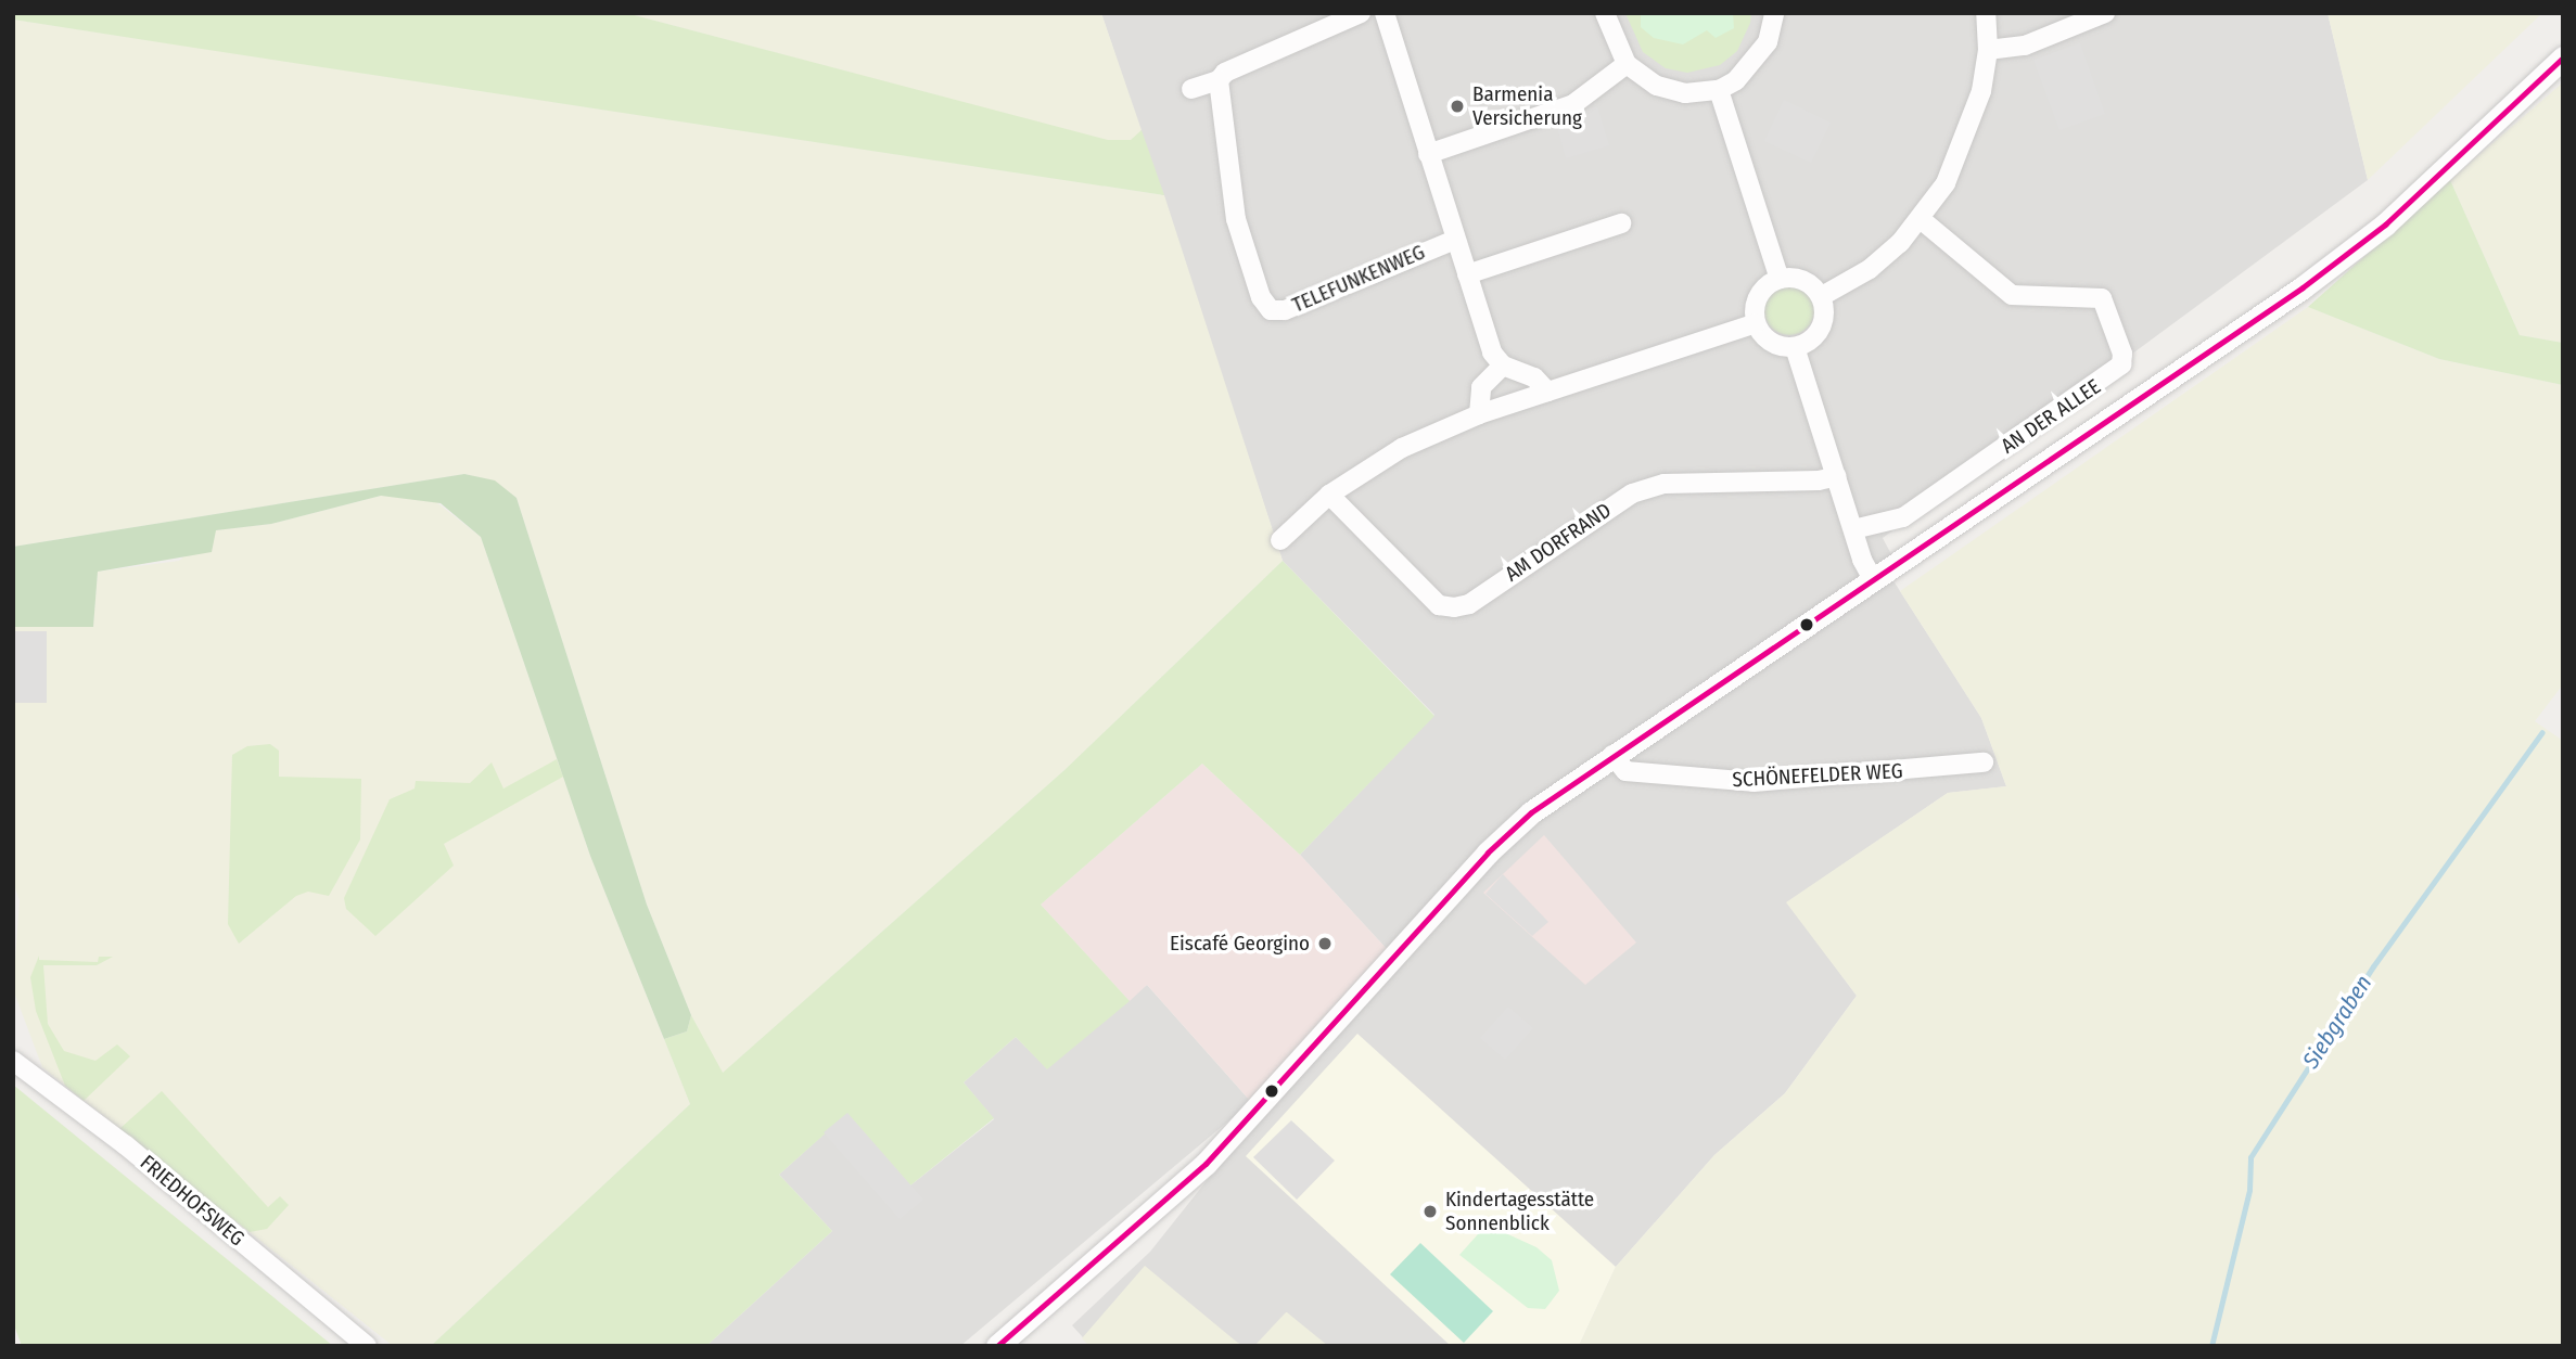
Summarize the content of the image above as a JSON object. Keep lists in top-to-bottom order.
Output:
{
  "streets": {
    "street": [
      "TELEFUNKENWEG",
      "AN DER ALLEE",
      "AM DORFRAND",
      "SCHÖNEFELDER WEG",
      "FRIEDHOFSWEG"
    ]
  },
  "water": ["Siebgraben"],
  "places": ["Barmenia Versicherung", "Eiscafé Georgino", "Kindertagesstätte Sonnenblick"]
}
